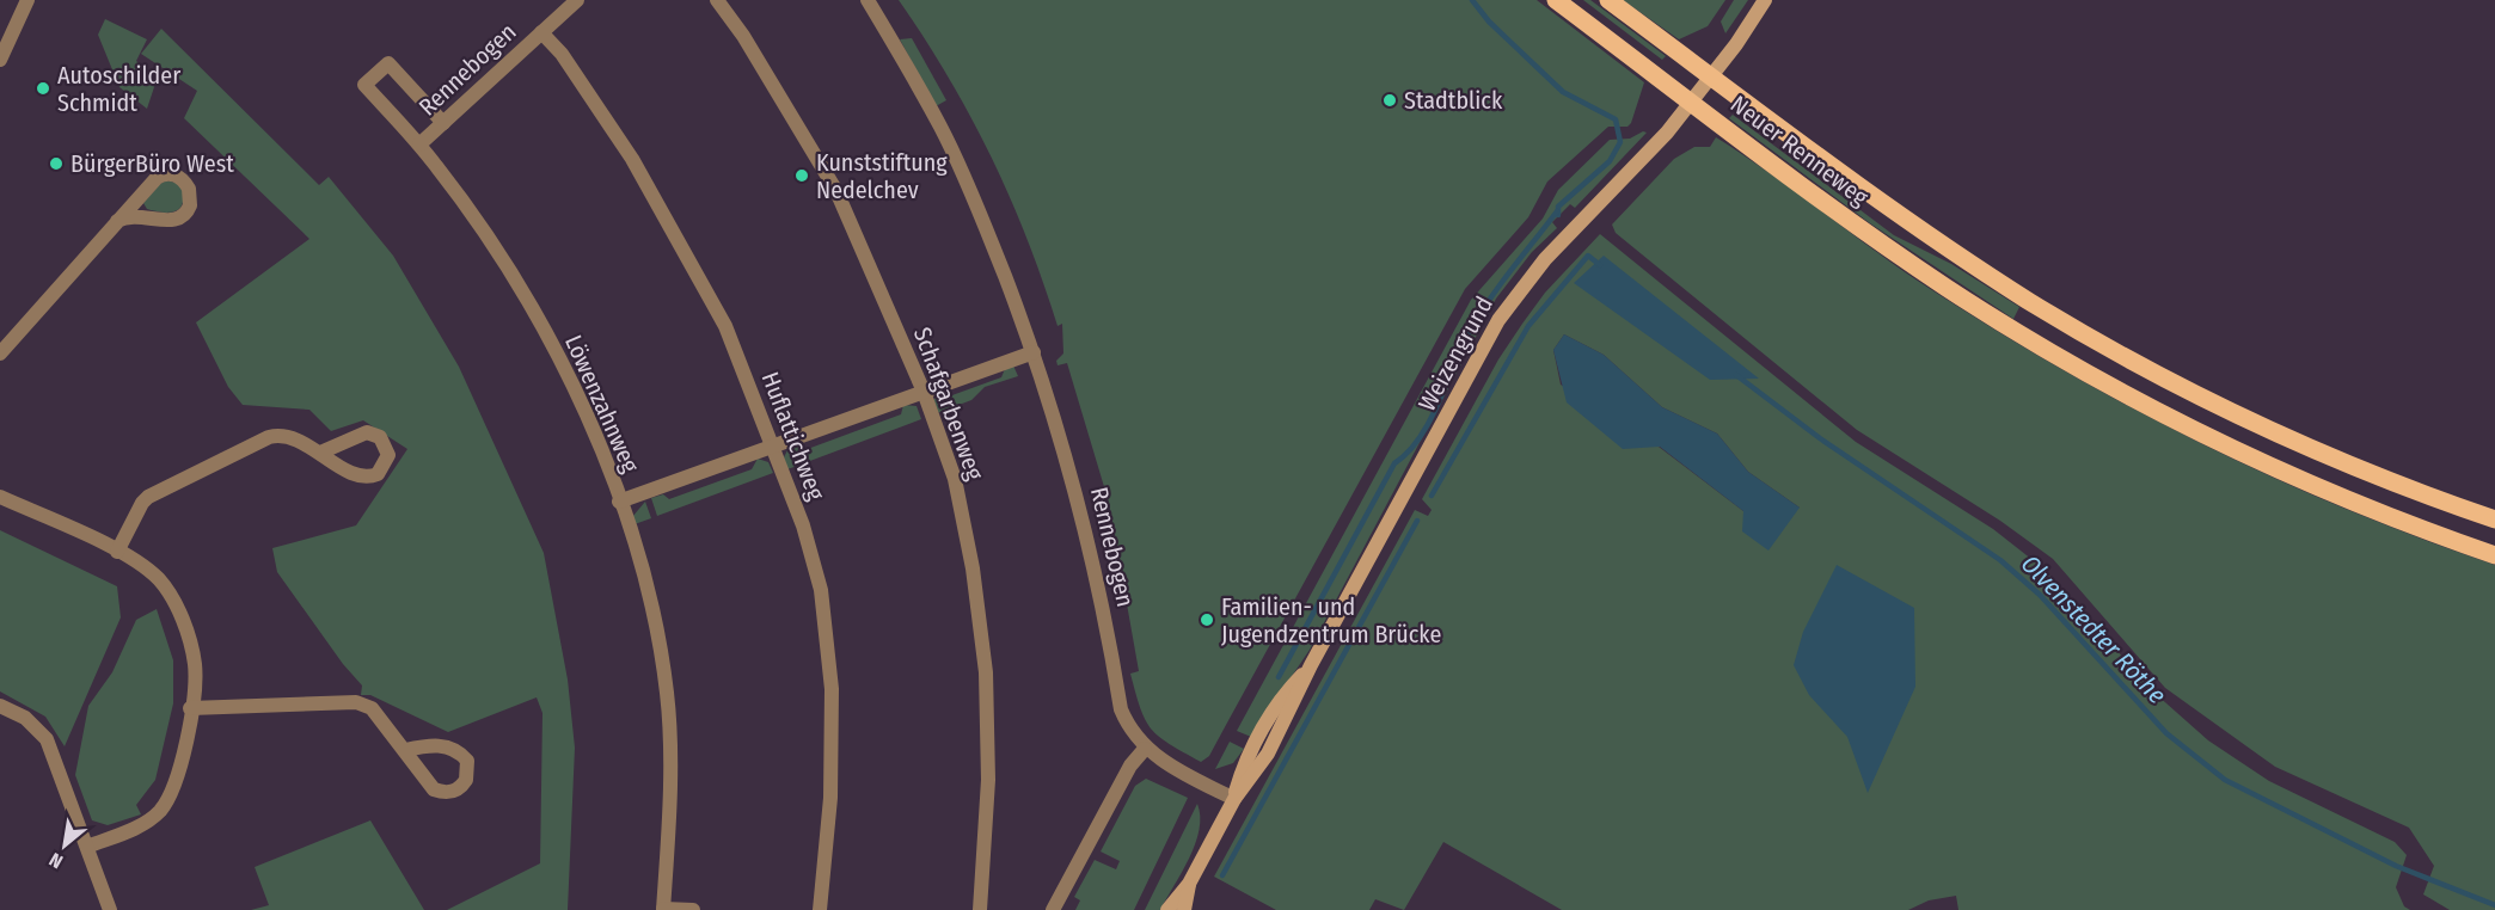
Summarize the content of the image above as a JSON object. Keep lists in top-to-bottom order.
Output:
{
  "streets": {
    "main road": ["Neuer Renneweg", "Weizengrund"],
    "street": [
      "Rennebogen",
      "Löwenzahnweg",
      "Schafgarbenweg",
      "Huflattichweg"
    ]
  },
  "crossings": [
    ["Rennebogen", "Weizengrund"],
    ["Rennebogen", "Löwenzahnweg"],
    ["Rennebogen", "Huflattichweg"],
    ["Neuer Renneweg", "Weizengrund"]
  ],
  "water": ["Olvenstedter Röthe"],
  "places": [
    "Autoschilder Schmidt",
    "Stadtblick",
    "BürgerBüro West",
    "Kunststiftung Nedelchev",
    "Familien- und Jugendzentrum Brücke"
  ],
  "north": "bottom left"
}
